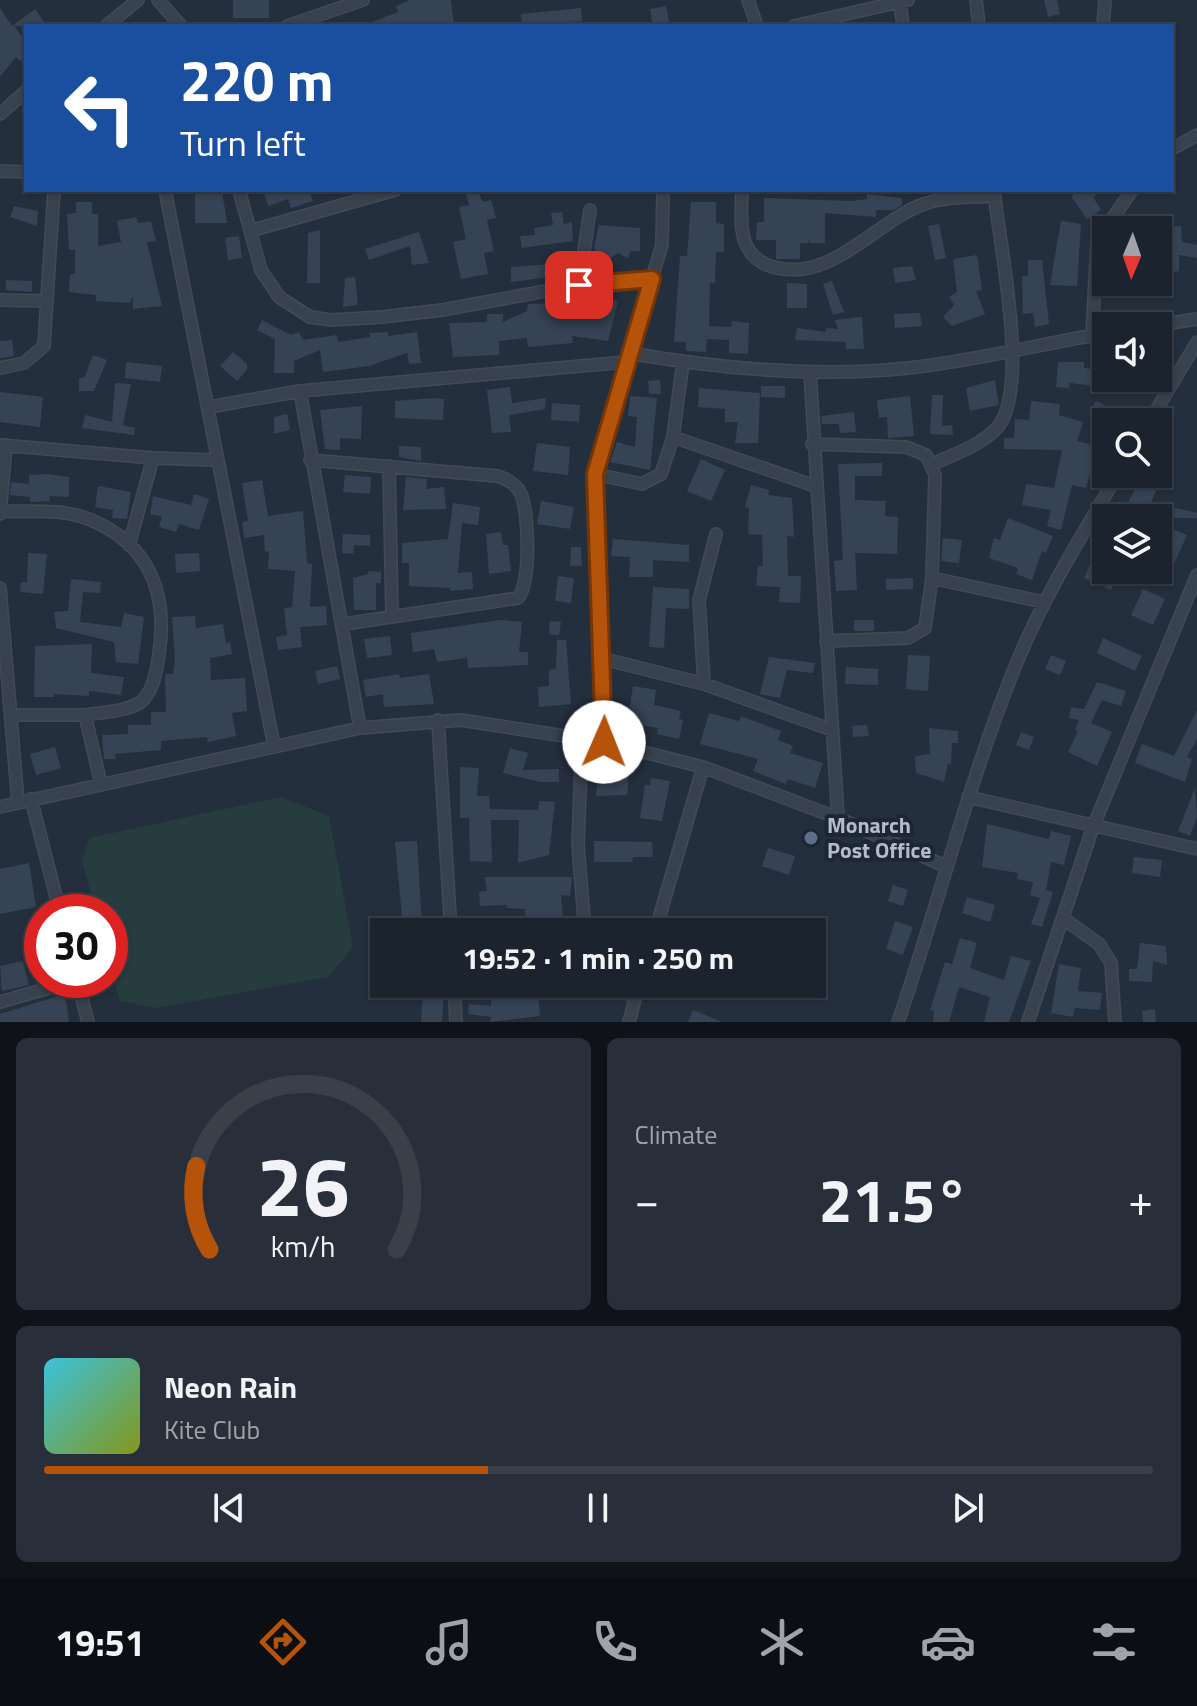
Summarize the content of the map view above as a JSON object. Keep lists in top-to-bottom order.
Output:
{
  "places": ["Monarch Post Office"],
  "north": "bottom",
  "page": {
    "turn": ["220 m", "Turn left"],
    "limit": "30",
    "trip": "19:52 · 1 min · 250 m",
    "tile": "Climate",
    "heat": ["−", "21.5°", "+"],
    "song": ["Neon Rain", "Kite Club"],
    "tabs": "19:51",
    "gauge": ["26", "km/h"]
  }
}
